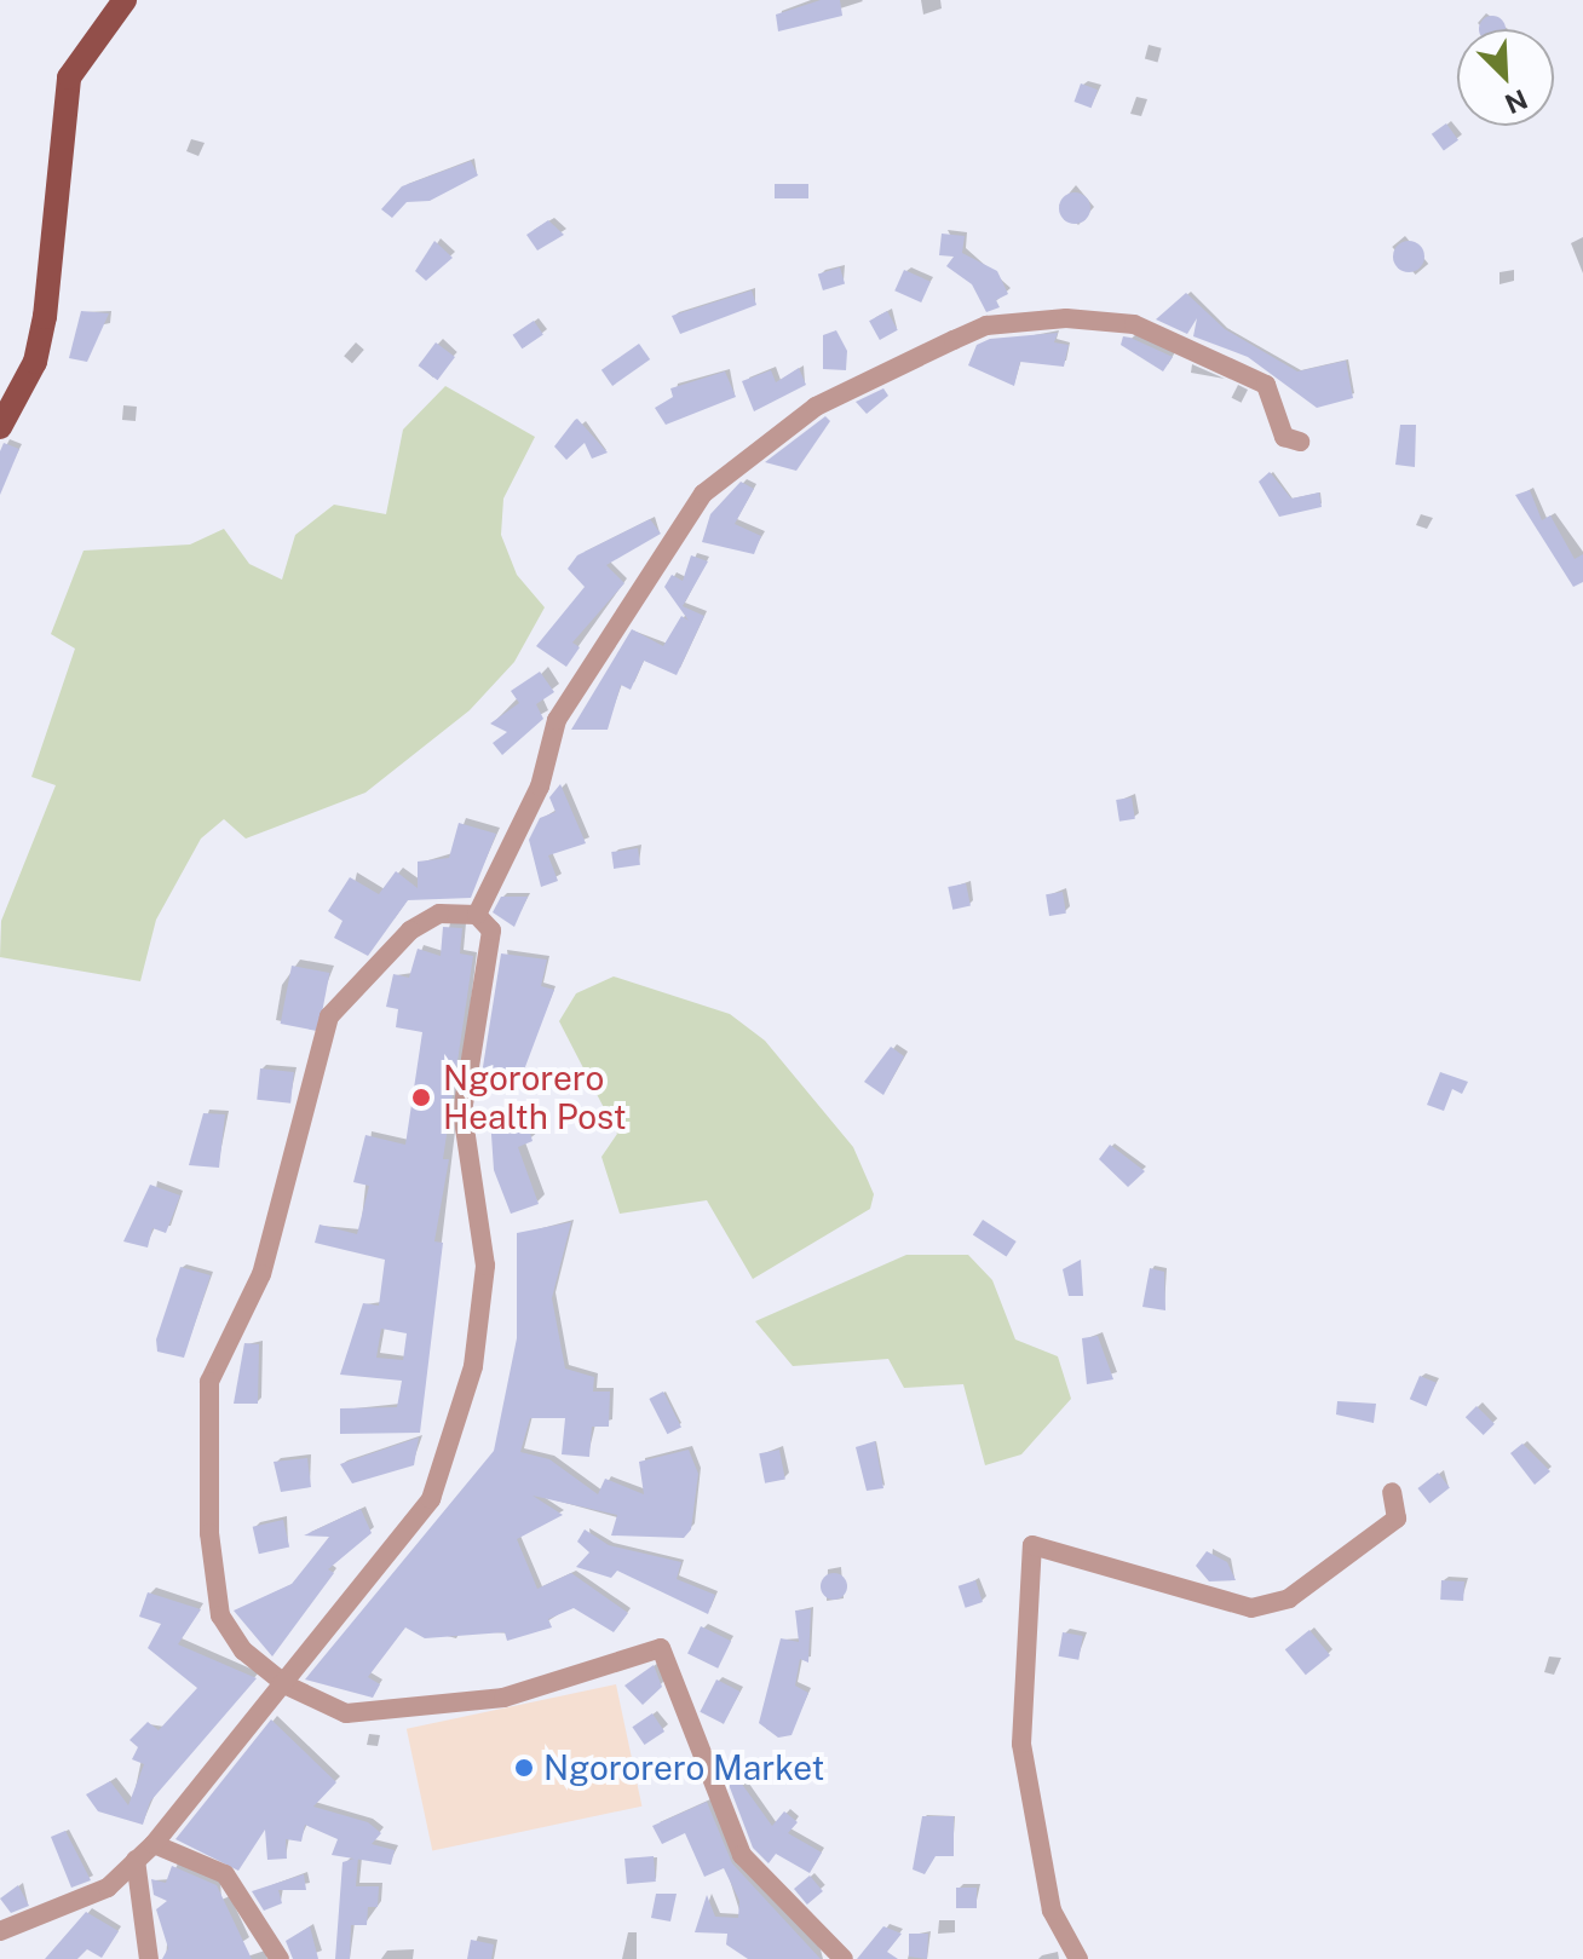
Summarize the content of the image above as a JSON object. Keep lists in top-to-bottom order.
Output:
{
  "places": ["Ngororero Health Post", "Ngororero Market"],
  "north": "bottom right"
}
